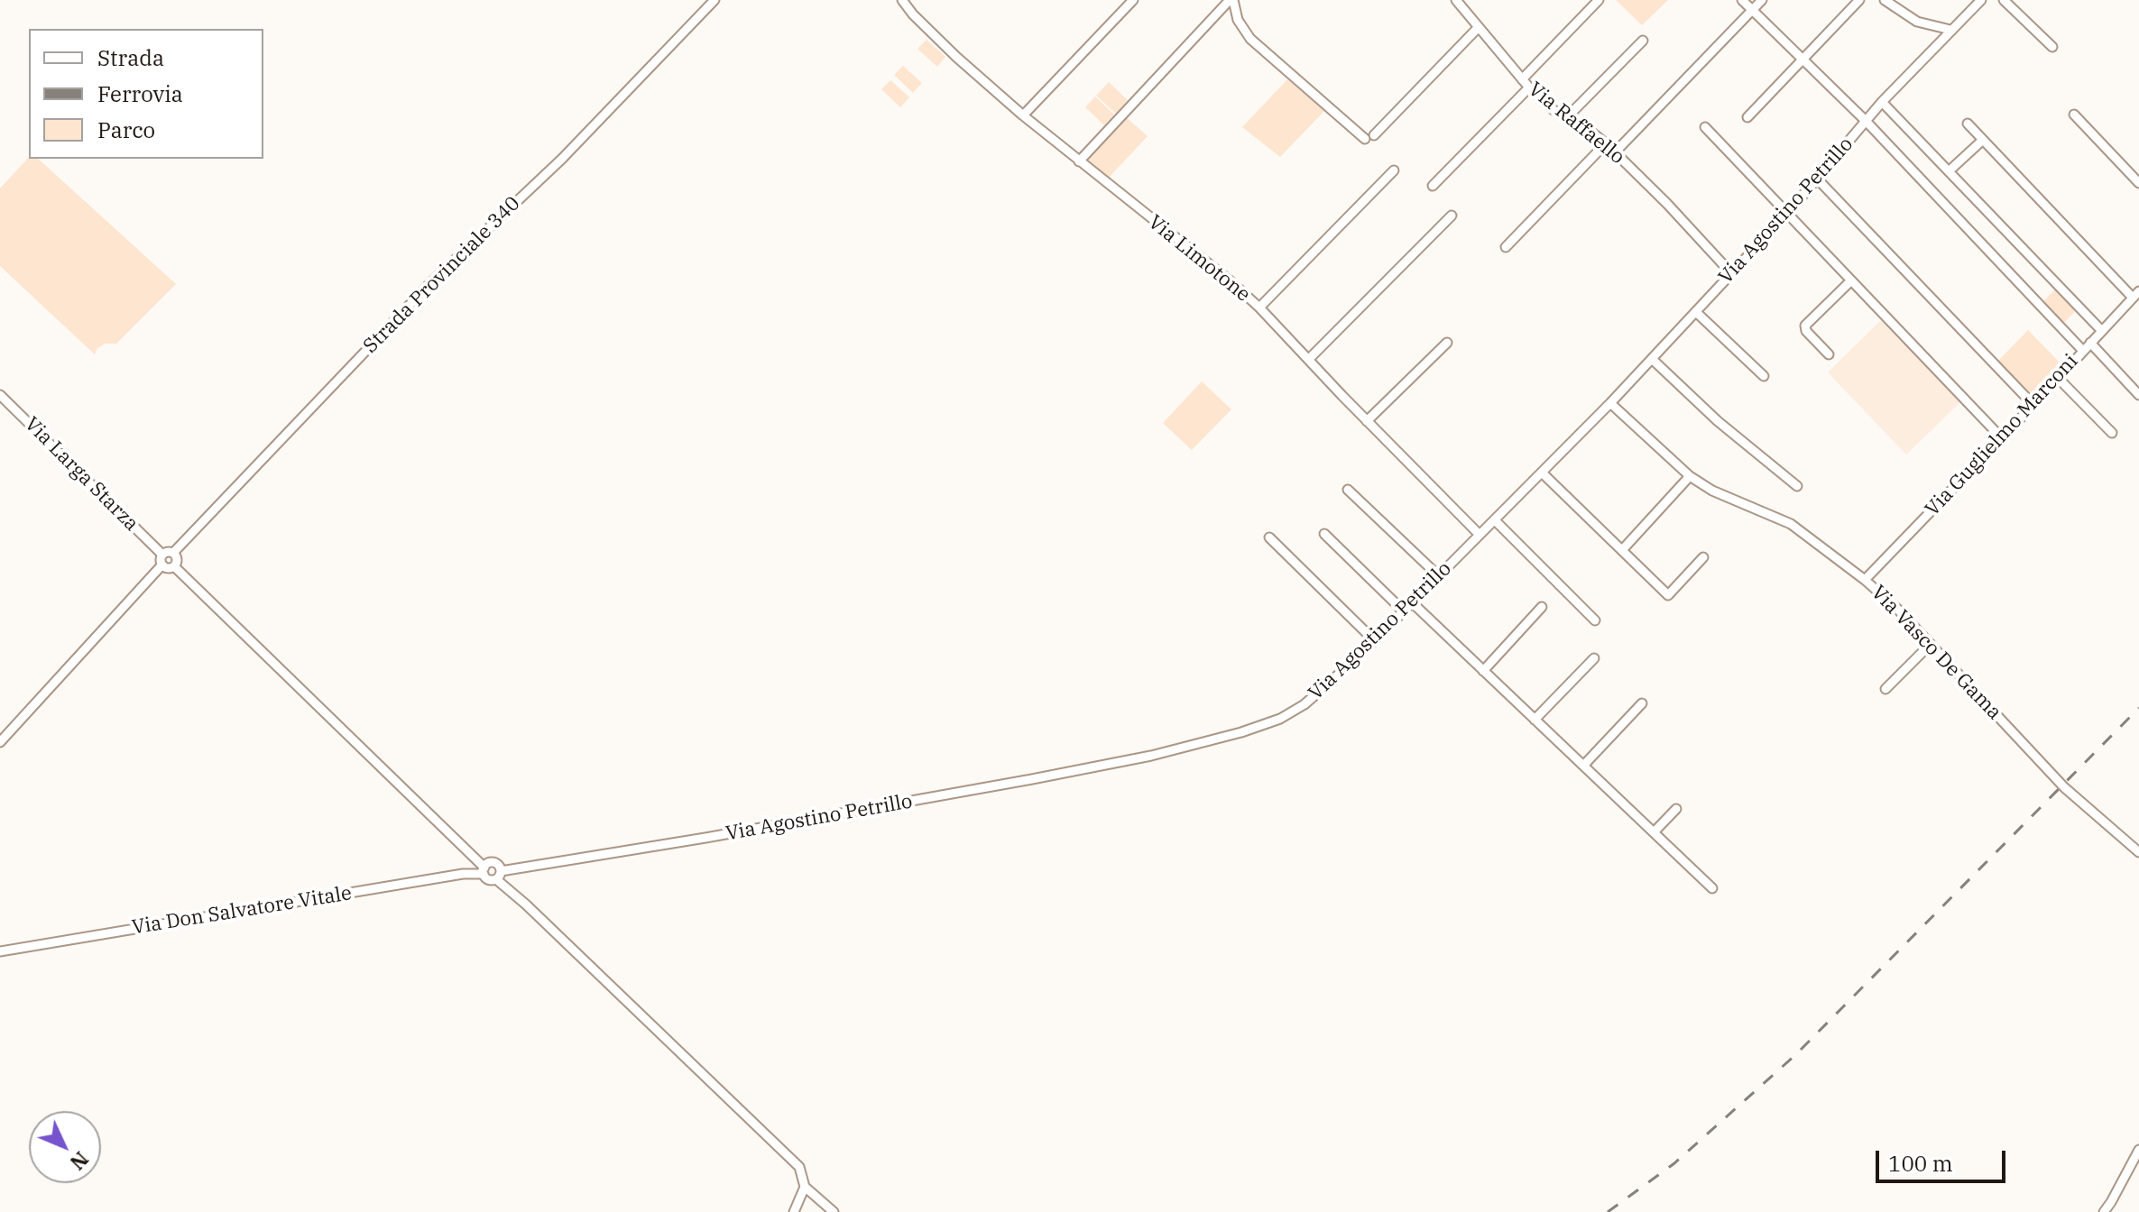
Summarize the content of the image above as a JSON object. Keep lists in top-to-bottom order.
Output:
{
  "streets": {
    "street": [
      "Via Raffaello",
      "Via Agostino Petrillo",
      "Via Limotone",
      "Strada Provinciale 340",
      "Via Guglielmo Marconi",
      "Via Larga Starza",
      "Via Vasco De Gama",
      "Via Don Salvatore Vitale"
    ]
  },
  "crossings": [
    ["Via Raffaello", "Via Agostino Petrillo"],
    ["Via Agostino Petrillo", "Via Limotone"],
    ["Via Agostino Petrillo", "Via Vasco De Gama"],
    ["Strada Provinciale 340", "Via Larga Starza"],
    ["Via Guglielmo Marconi", "Via Vasco De Gama"]
  ],
  "legend": ["Strada", "Ferrovia", "Parco"],
  "scale_bar": "100 m",
  "north": "bottom right"
}
